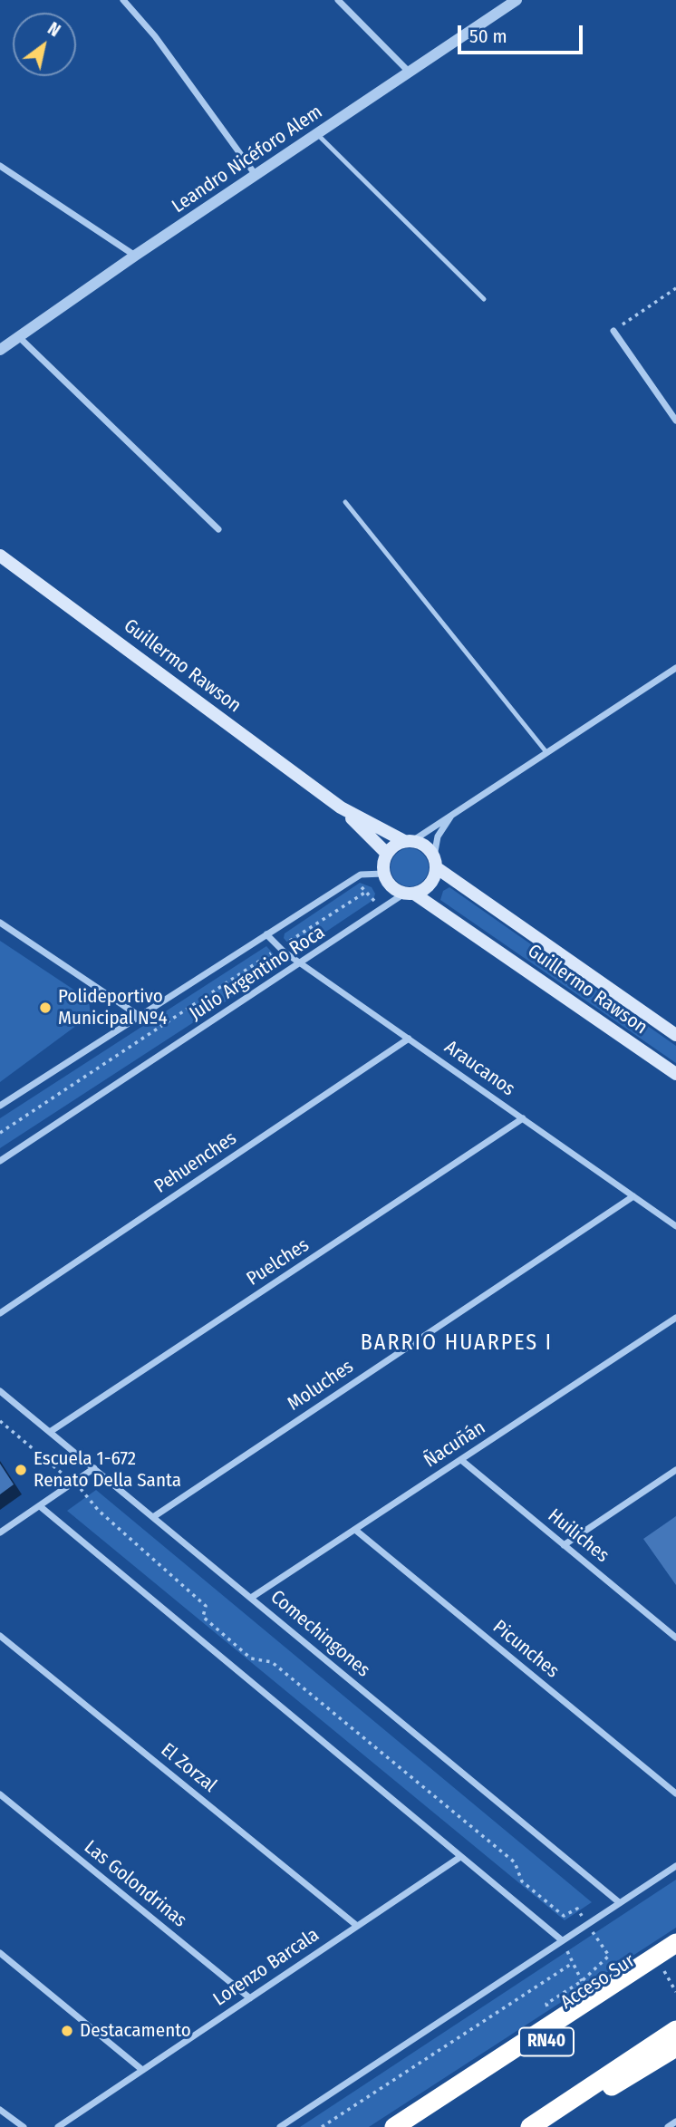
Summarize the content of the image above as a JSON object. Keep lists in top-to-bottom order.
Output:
{
  "streets": {
    "highway": ["Acceso Sur", "RN40"],
    "main road": ["Guillermo Rawson"],
    "street": [
      "Leandro Nicéforo Alem",
      "Julio Argentino Roca",
      "Araucanos",
      "Pehuenches",
      "Puelches",
      "Moluches",
      "Ñacuñán",
      "Huiliches",
      "Comechingones",
      "Picunches",
      "El Zorzal",
      "Las Golondrinas",
      "Lorenzo Barcala"
    ]
  },
  "crossings": [
    ["Guillermo Rawson", "Julio Argentino Roca"],
    ["Julio Argentino Roca", "Araucanos"],
    ["Araucanos", "Pehuenches"],
    ["Araucanos", "Puelches"],
    ["Araucanos", "Moluches"],
    ["Puelches", "Comechingones"],
    ["Moluches", "Comechingones"],
    ["Ñacuñán", "Huiliches"],
    ["Ñacuñán", "Comechingones"],
    ["Ñacuñán", "Picunches"],
    ["El Zorzal", "Lorenzo Barcala"],
    ["Las Golondrinas", "Lorenzo Barcala"]
  ],
  "districts": ["BARRIO HUARPES I"],
  "places": ["Polideportivo Municipal Nº4", "Escuela 1-672 Renato Della Santa", "Destacamento"],
  "scale_bar": "50 m",
  "north": "top right"
}
